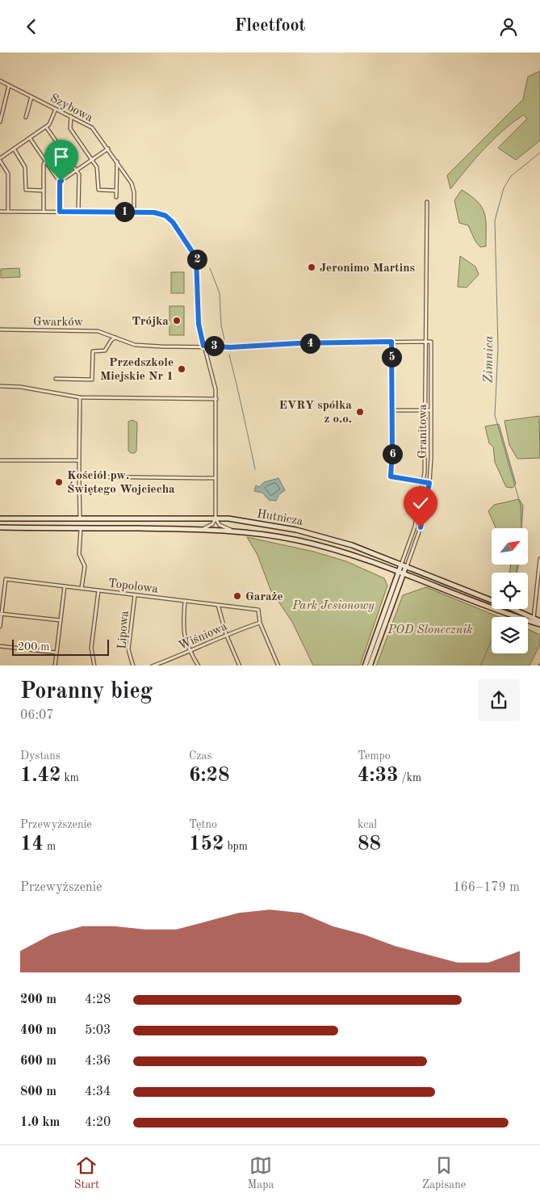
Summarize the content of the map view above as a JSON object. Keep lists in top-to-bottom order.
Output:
{
  "streets": {
    "main road": ["Hutnicza"],
    "street": [
      "Szybowa",
      "Gwarków",
      "Granitowa",
      "Topolowa",
      "Lipowa",
      "Wiśniowa"
    ]
  },
  "crossings": [
    ["Gwarków", "Granitowa"],
    ["Granitowa", "Hutnicza"],
    ["Topolowa", "Lipowa"],
    ["Topolowa", "Wiśniowa"]
  ],
  "water": ["Zimnica"],
  "parks": ["Park Jesionowy", "POD Słonecznik"],
  "places": [
    "Jeronimo Martins",
    "Trójka",
    "Przedszkole Miejskie Nr 1",
    "EVRY spółka z o.o.",
    "Kościół pw. Świętego Wojciecha",
    "Garaże"
  ],
  "scale_bar": "200 m",
  "north": "top right",
  "page": {
    "header": "Fleetfoot",
    "pins": [
      "1",
      "2",
      "4",
      "3",
      "5",
      "6"
    ],
    "scale": "200 m",
    "heading": ["Poranny bieg", "06:07"],
    "stats": [
      ["Dystans", "1.42 km"],
      ["Czas", "6:28"],
      ["Tempo", "4:33 /km"],
      ["Przewyższenie", "14 m"],
      ["Tętno", "152 bpm"],
      ["kcal", "88"]
    ],
    "chart": ["Przewyższenie", "166–179 m"],
    "list": [
      {
        "name": "200 m",
        "note": "4:28"
      },
      {
        "name": "400 m",
        "note": "5:03"
      },
      {
        "name": "600 m",
        "note": "4:36"
      },
      {
        "name": "800 m",
        "note": "4:34"
      },
      {
        "name": "1.0 km",
        "note": "4:20"
      }
    ],
    "tabs": ["Start", "Mapa", "Zapisane"]
  }
}
